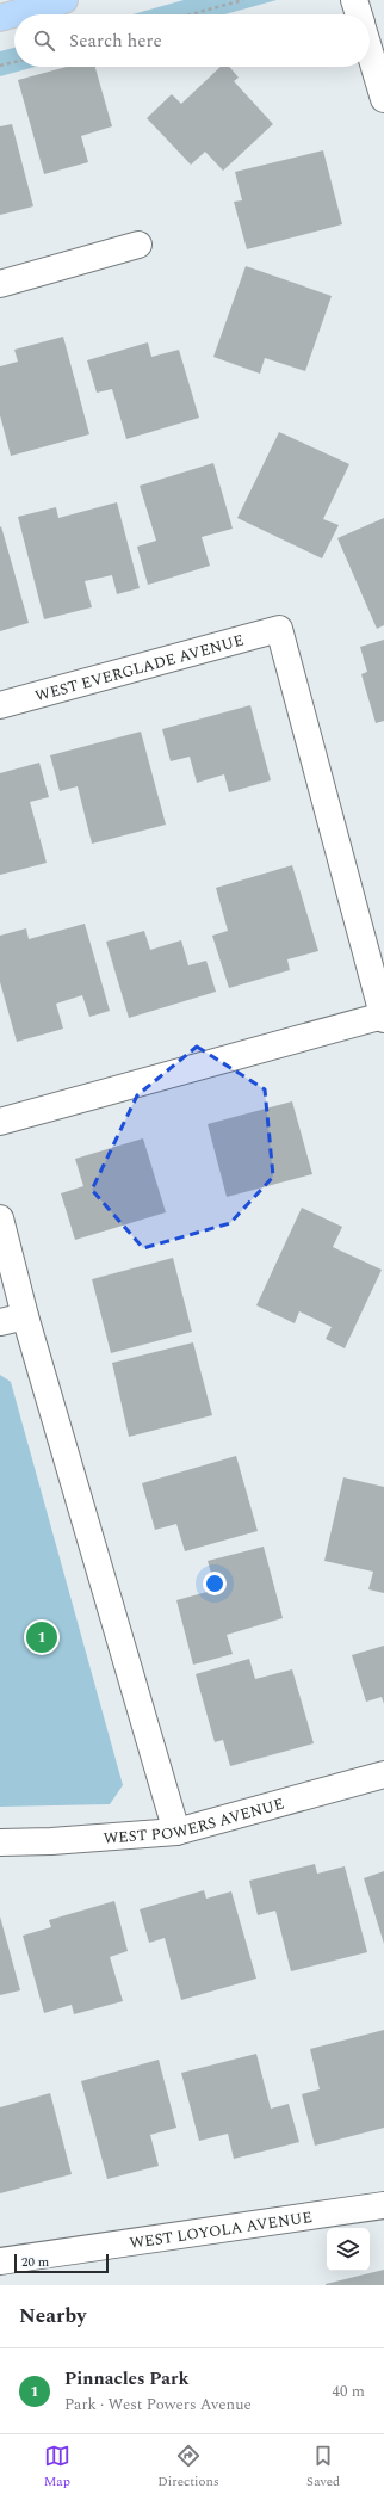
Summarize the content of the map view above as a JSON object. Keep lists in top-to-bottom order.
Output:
{
  "streets": {
    "street": ["WEST EVERGLADE AVENUE", "WEST POWERS AVENUE", "WEST LOYOLA AVENUE"]
  },
  "scale_bar": "20 m",
  "page": {
    "search": "Search here",
    "pins": "1",
    "scale": "20 m",
    "heading": "Nearby",
    "list": [
      {
        "mark": "1",
        "name": "Pinnacles Park",
        "note": "Park · West Powers Avenue",
        "value": "40 m"
      }
    ],
    "nav": ["Map", "Directions", "Saved"]
  }
}
